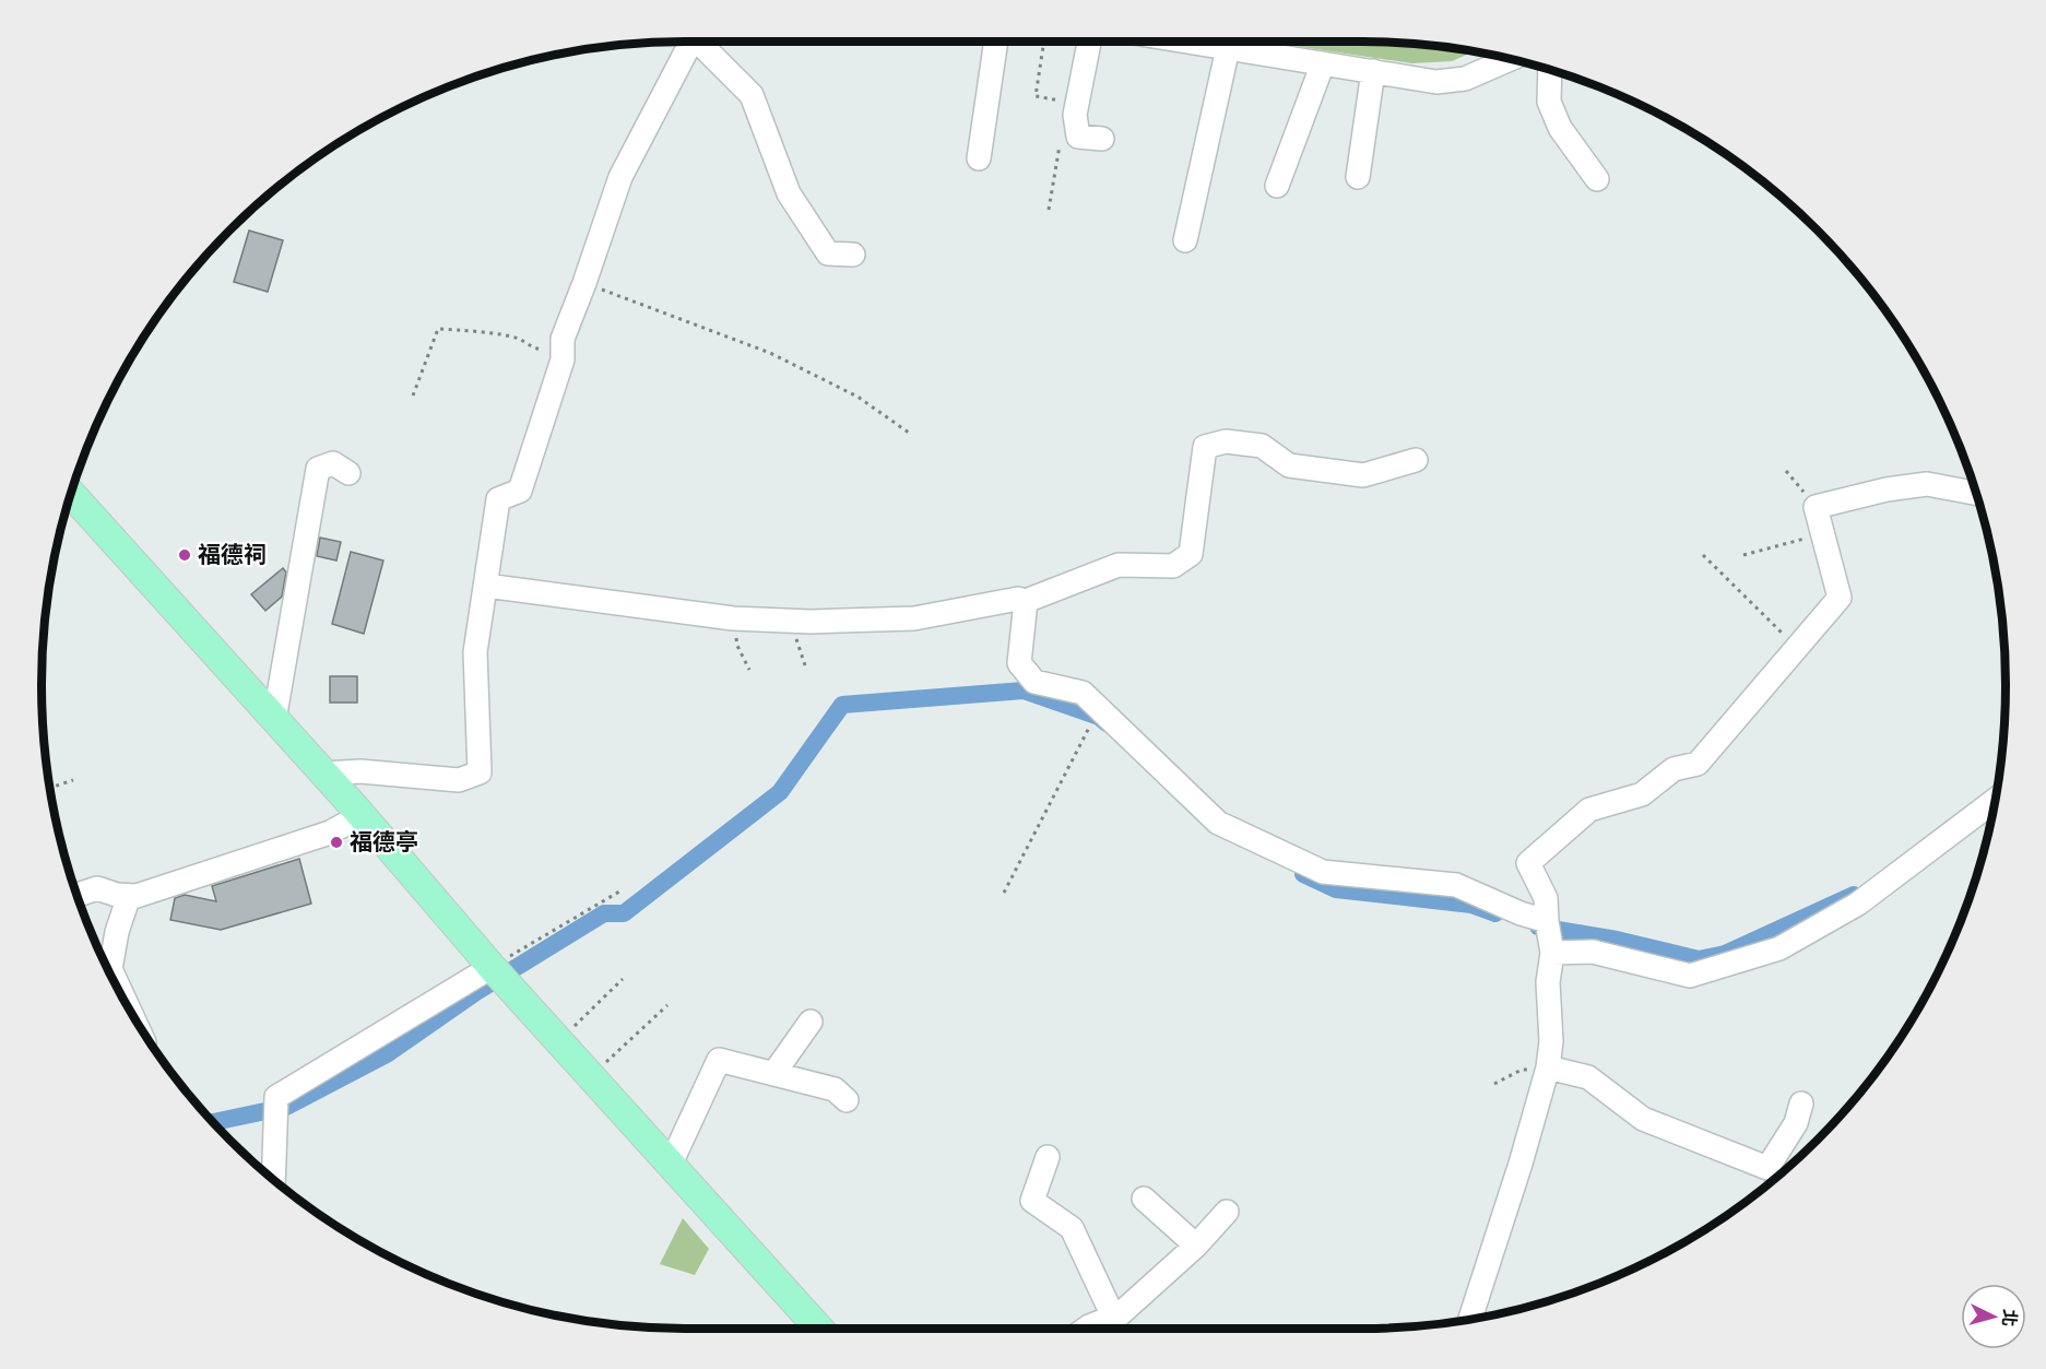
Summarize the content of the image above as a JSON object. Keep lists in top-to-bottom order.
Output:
{
  "places": ["福德祠", "福德亭"],
  "north": "right"
}
